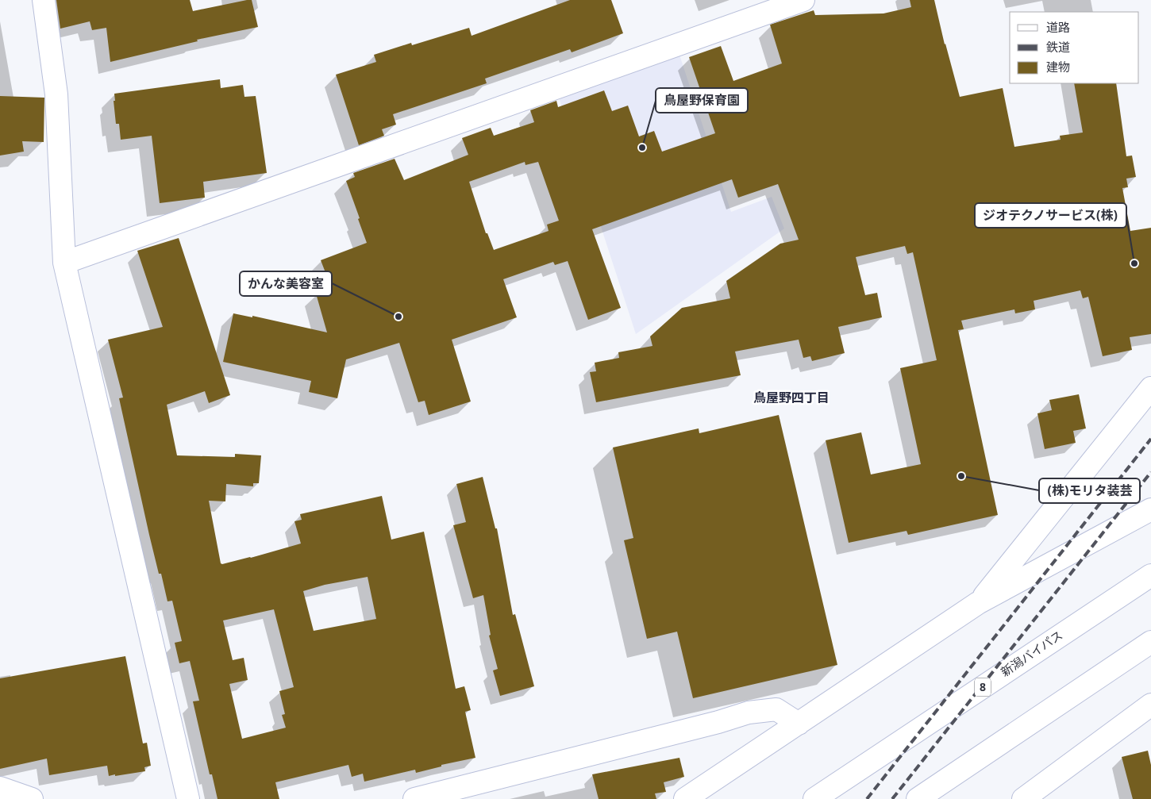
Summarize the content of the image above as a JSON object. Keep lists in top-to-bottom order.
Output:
{
  "streets": {
    "main road": ["新潟バイパス", "8"]
  },
  "districts": ["鳥屋野四丁目"],
  "places": [
    "鳥屋野保育園",
    "ジオテクノサービス(株)",
    "かんな美容室",
    "(株)モリタ装芸"
  ],
  "legend": ["道路", "鉄道", "建物"]
}
